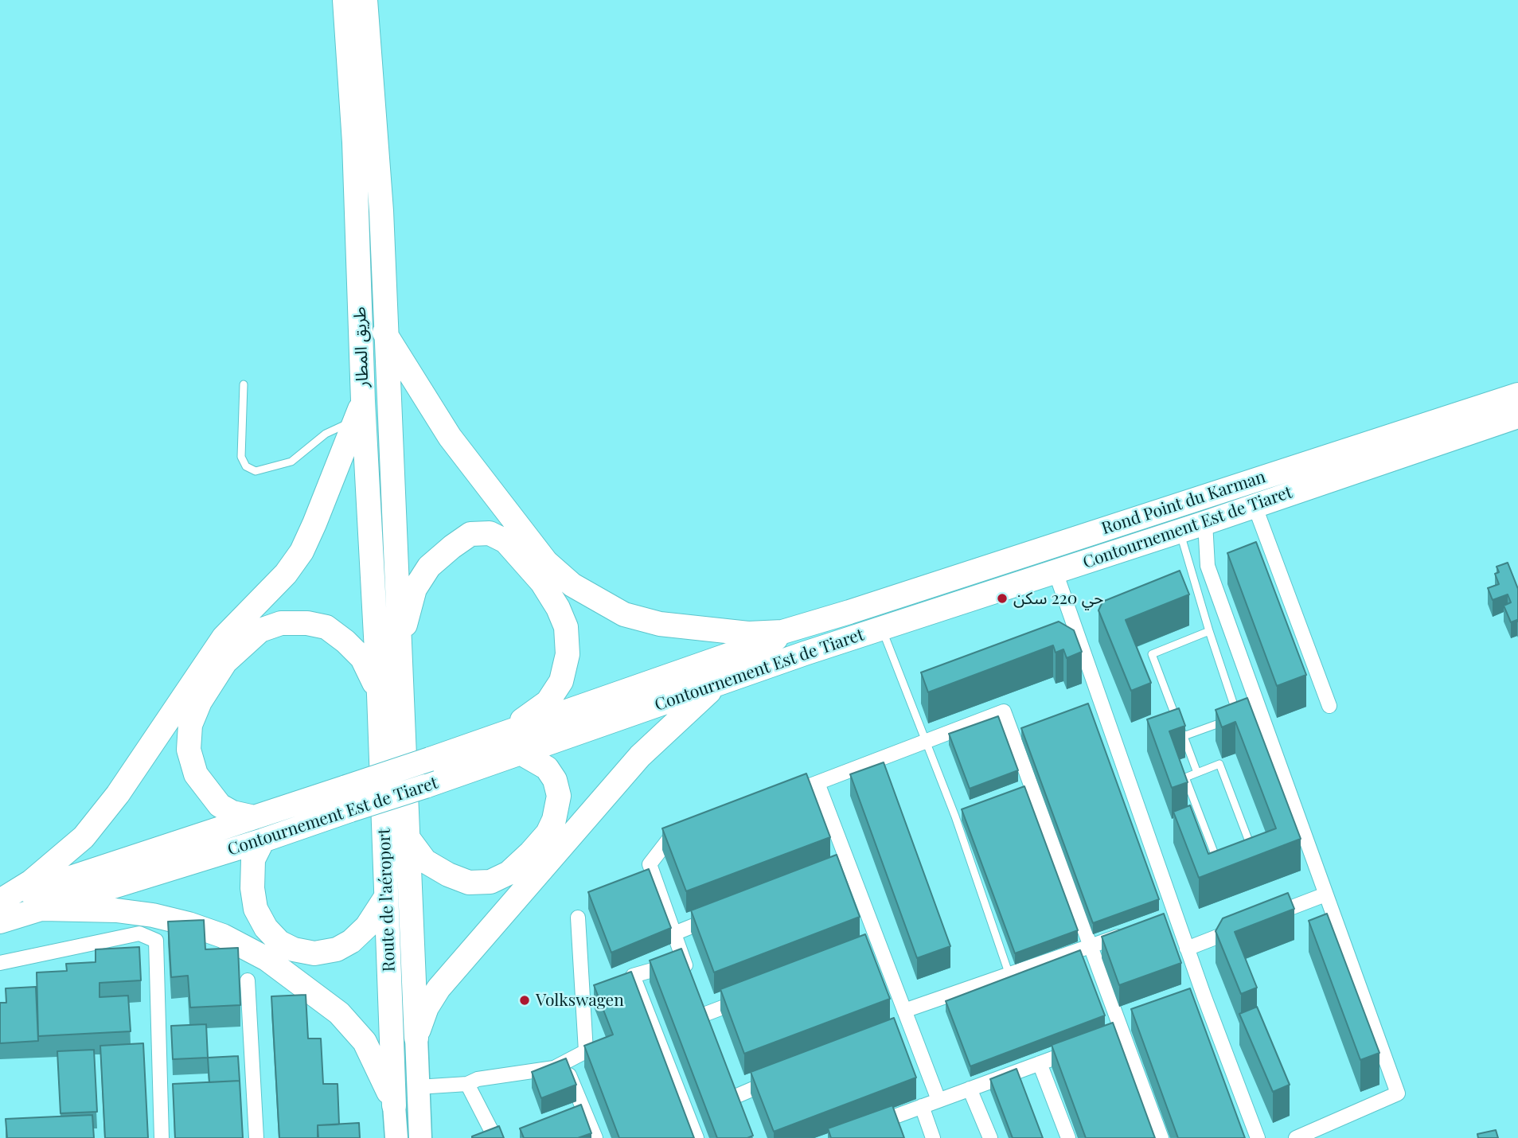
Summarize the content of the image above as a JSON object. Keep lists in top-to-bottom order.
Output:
{
  "streets": {
    "highway": [
      "طريق المطار",
      "Rond Point du Karman",
      "Contournement Est de Tiaret",
      "Route de l'aéroport"
    ]
  },
  "crossings": [
    ["طريق المطار", "Route de l'aéroport"],
    ["Rond Point du Karman", "Contournement Est de Tiaret"]
  ],
  "places": ["حي 220 سكن", "Volkswagen"]
}
